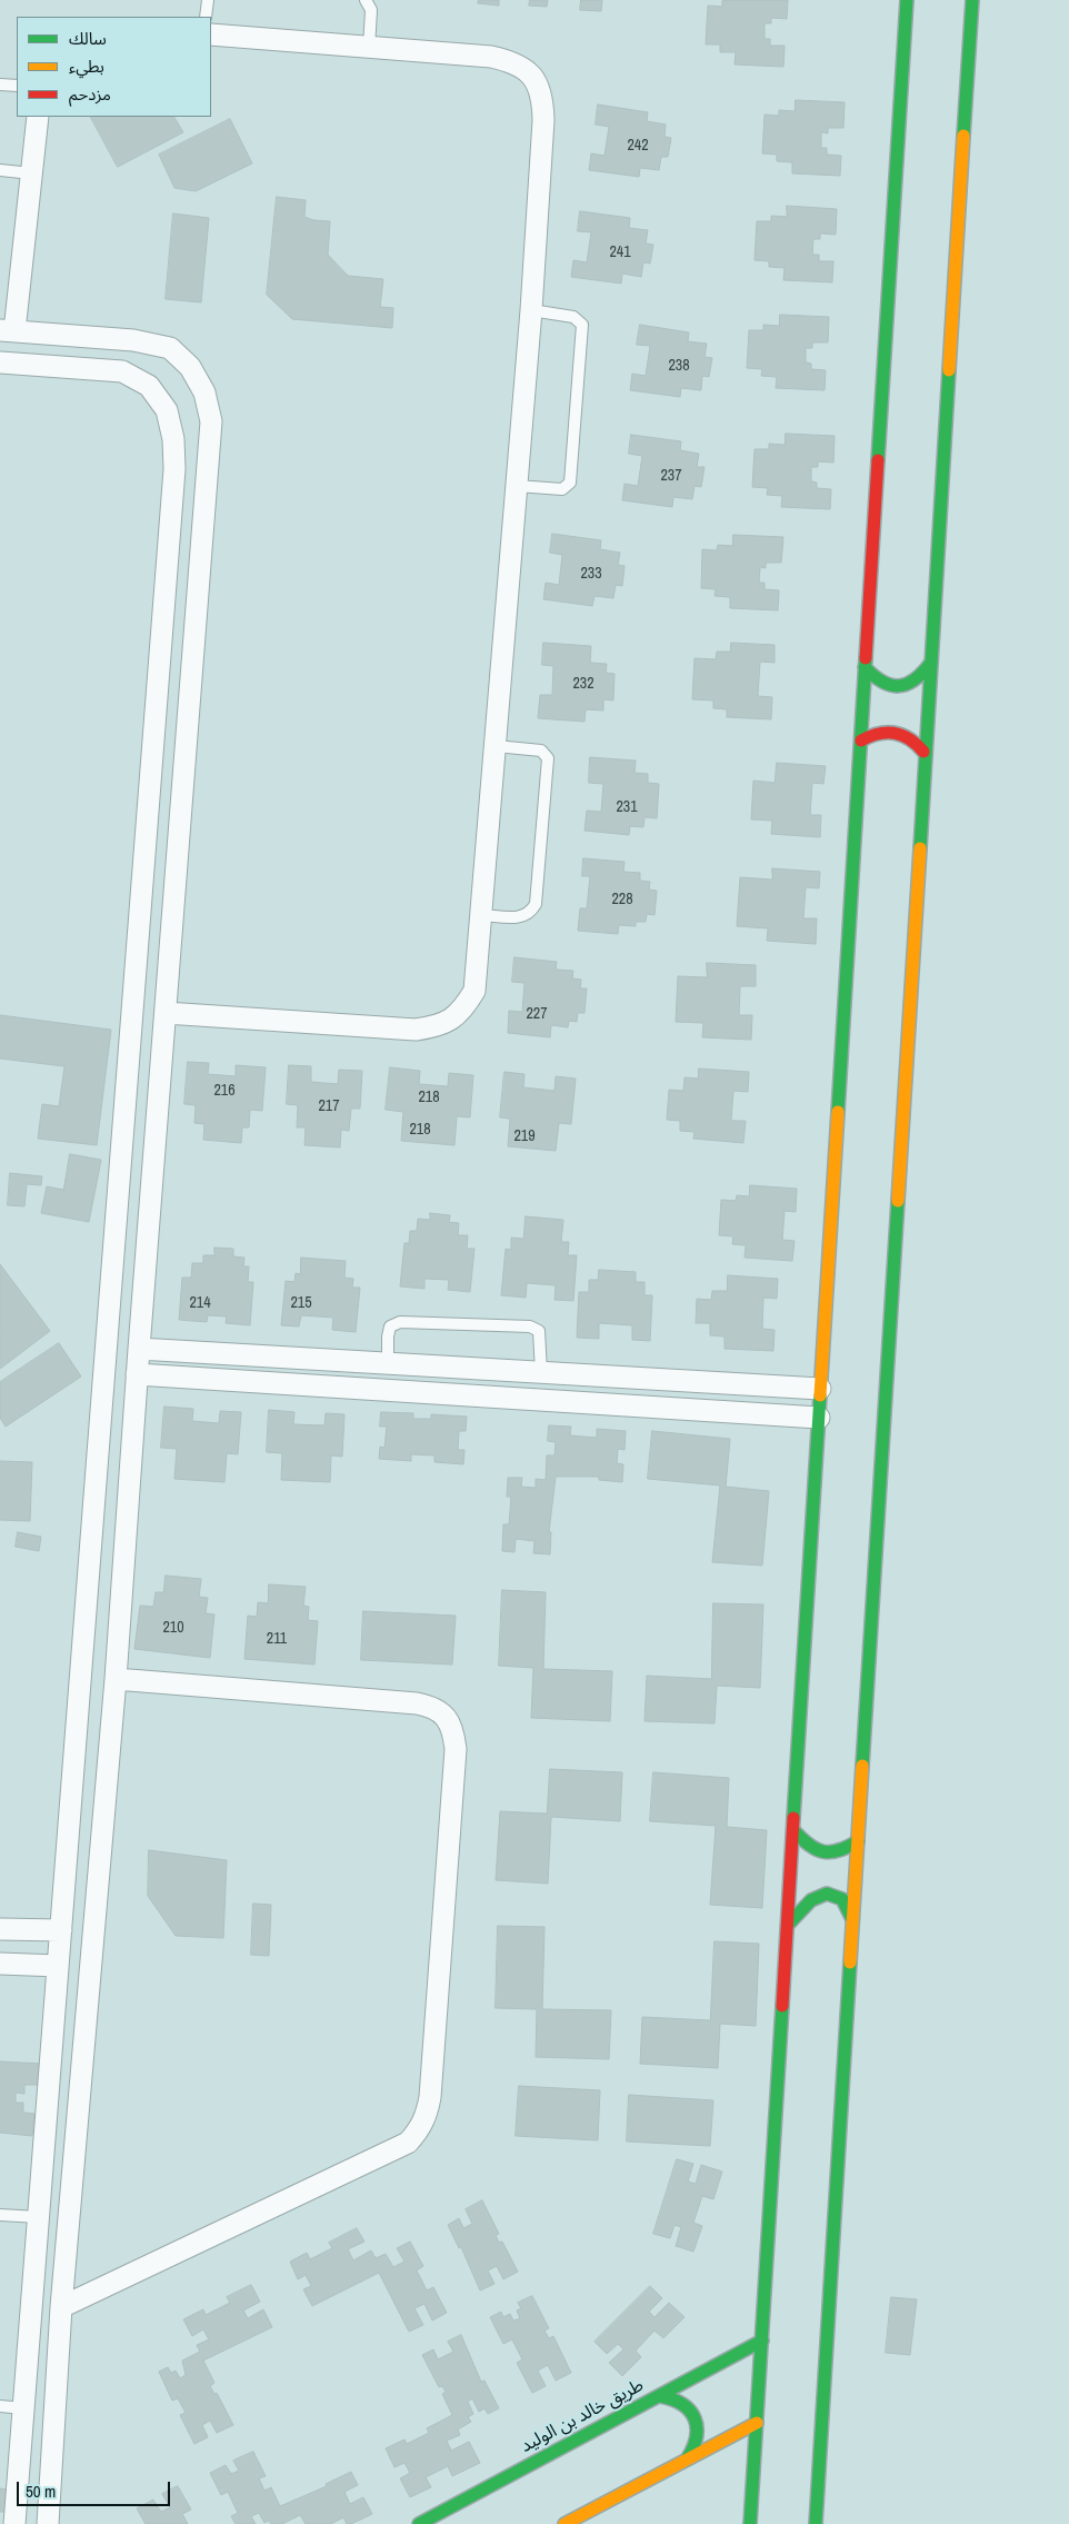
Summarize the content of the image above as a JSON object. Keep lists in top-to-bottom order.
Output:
{
  "streets": {
    "street": ["طريق خالد بن الوليد"]
  },
  "house_numbers": [
    "242",
    "241",
    "238",
    "237",
    "233",
    "232",
    "231",
    "228",
    "227",
    "216",
    "218",
    "217",
    "218",
    "219",
    "214",
    "215",
    "210",
    "211"
  ],
  "legend": ["سالك", "بطيء", "مزدحم"],
  "scale_bar": "50 m"
}
